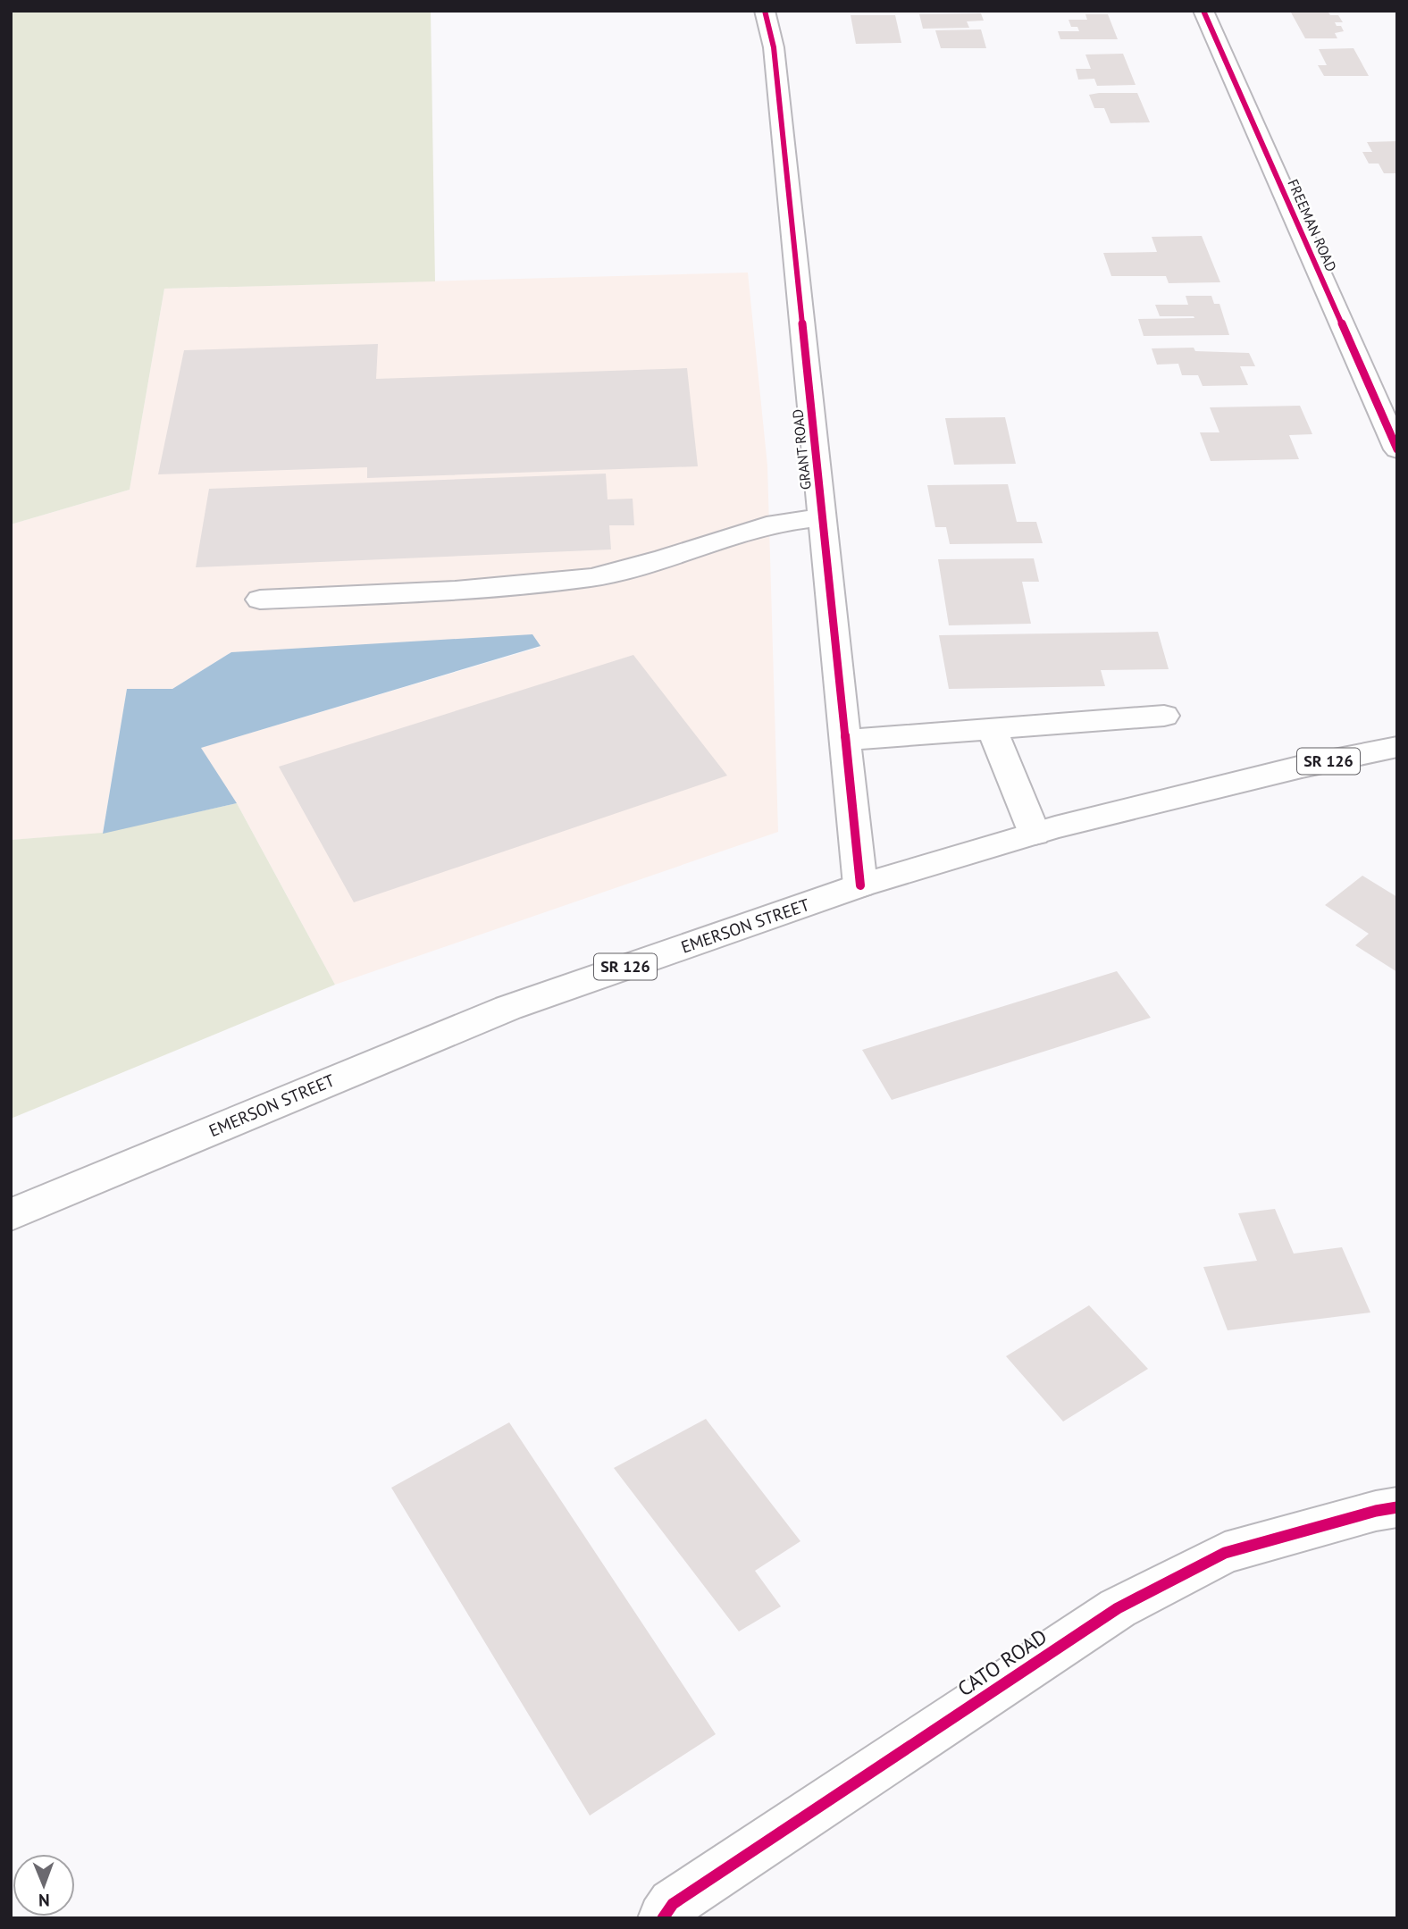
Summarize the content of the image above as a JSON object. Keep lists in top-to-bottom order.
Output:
{
  "streets": {
    "street": [
      "FREEMAN ROAD",
      "GRANT ROAD",
      "SR 126",
      "EMERSON STREET",
      "CATO ROAD"
    ]
  },
  "crossings": [
    ["GRANT ROAD", "EMERSON STREET"]
  ],
  "north": "bottom"
}
